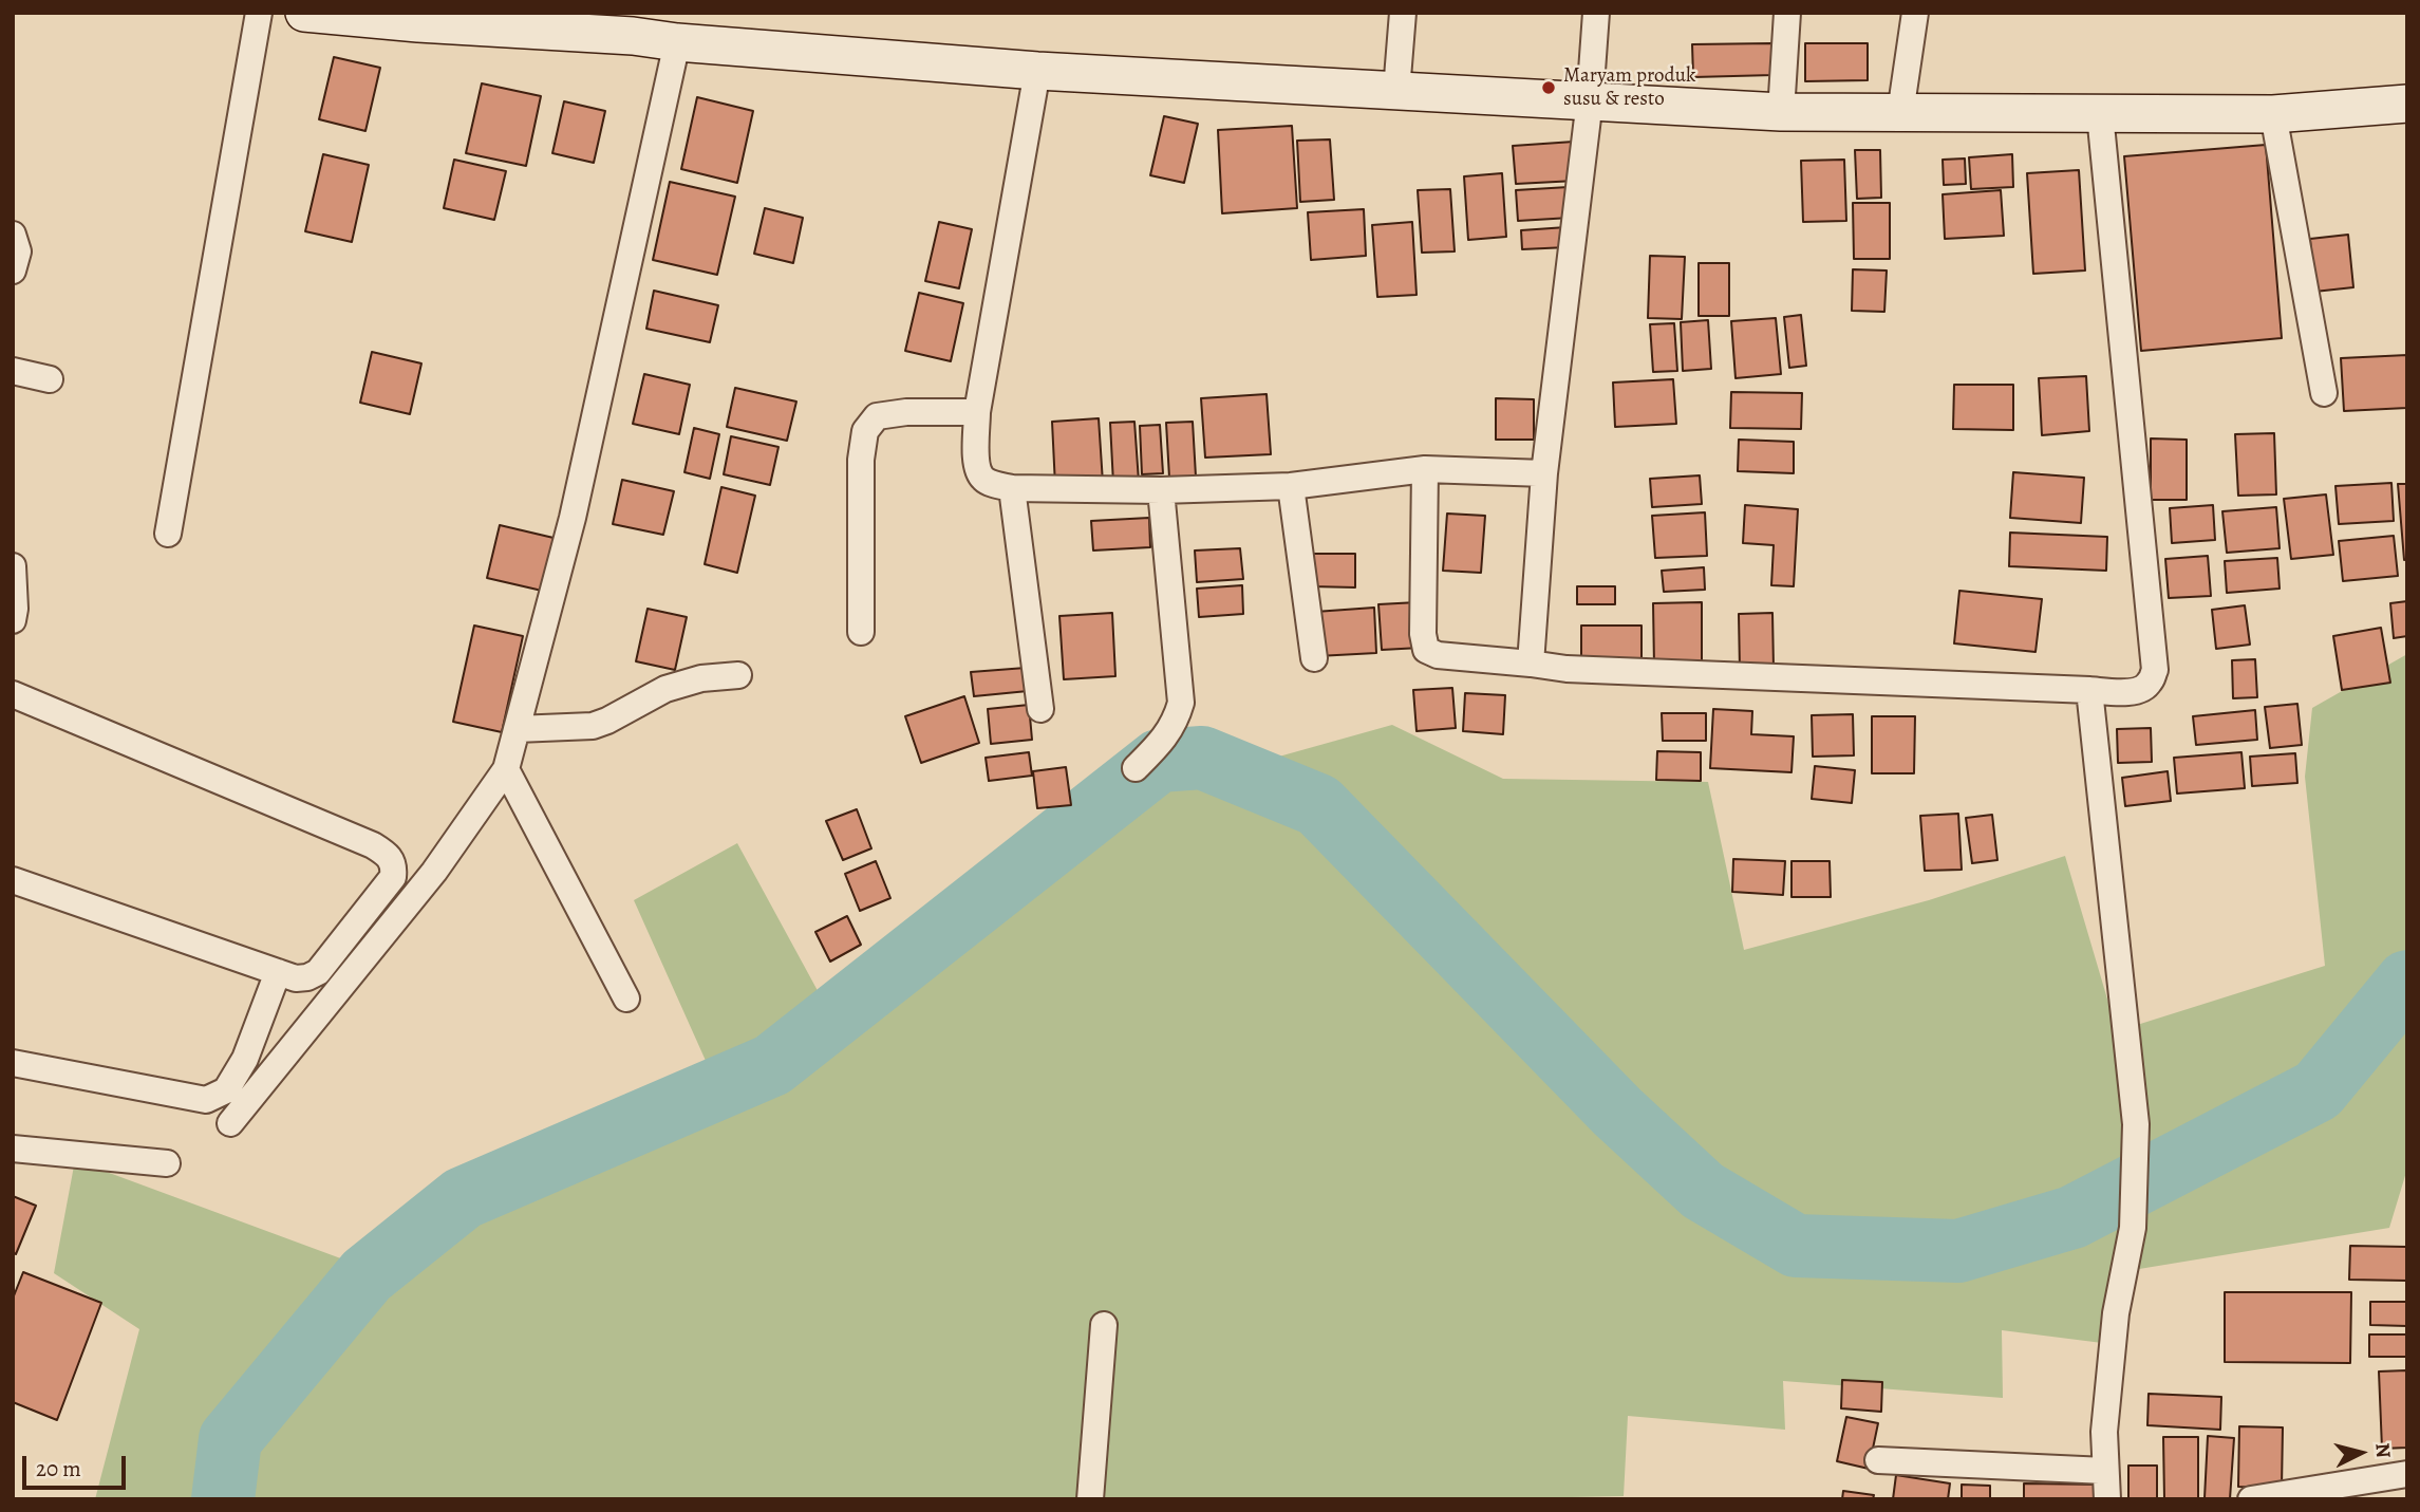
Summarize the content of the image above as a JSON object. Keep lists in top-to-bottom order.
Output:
{
  "places": ["Maryam produk susu & resto"],
  "scale_bar": "20 m",
  "north": "right"
}
